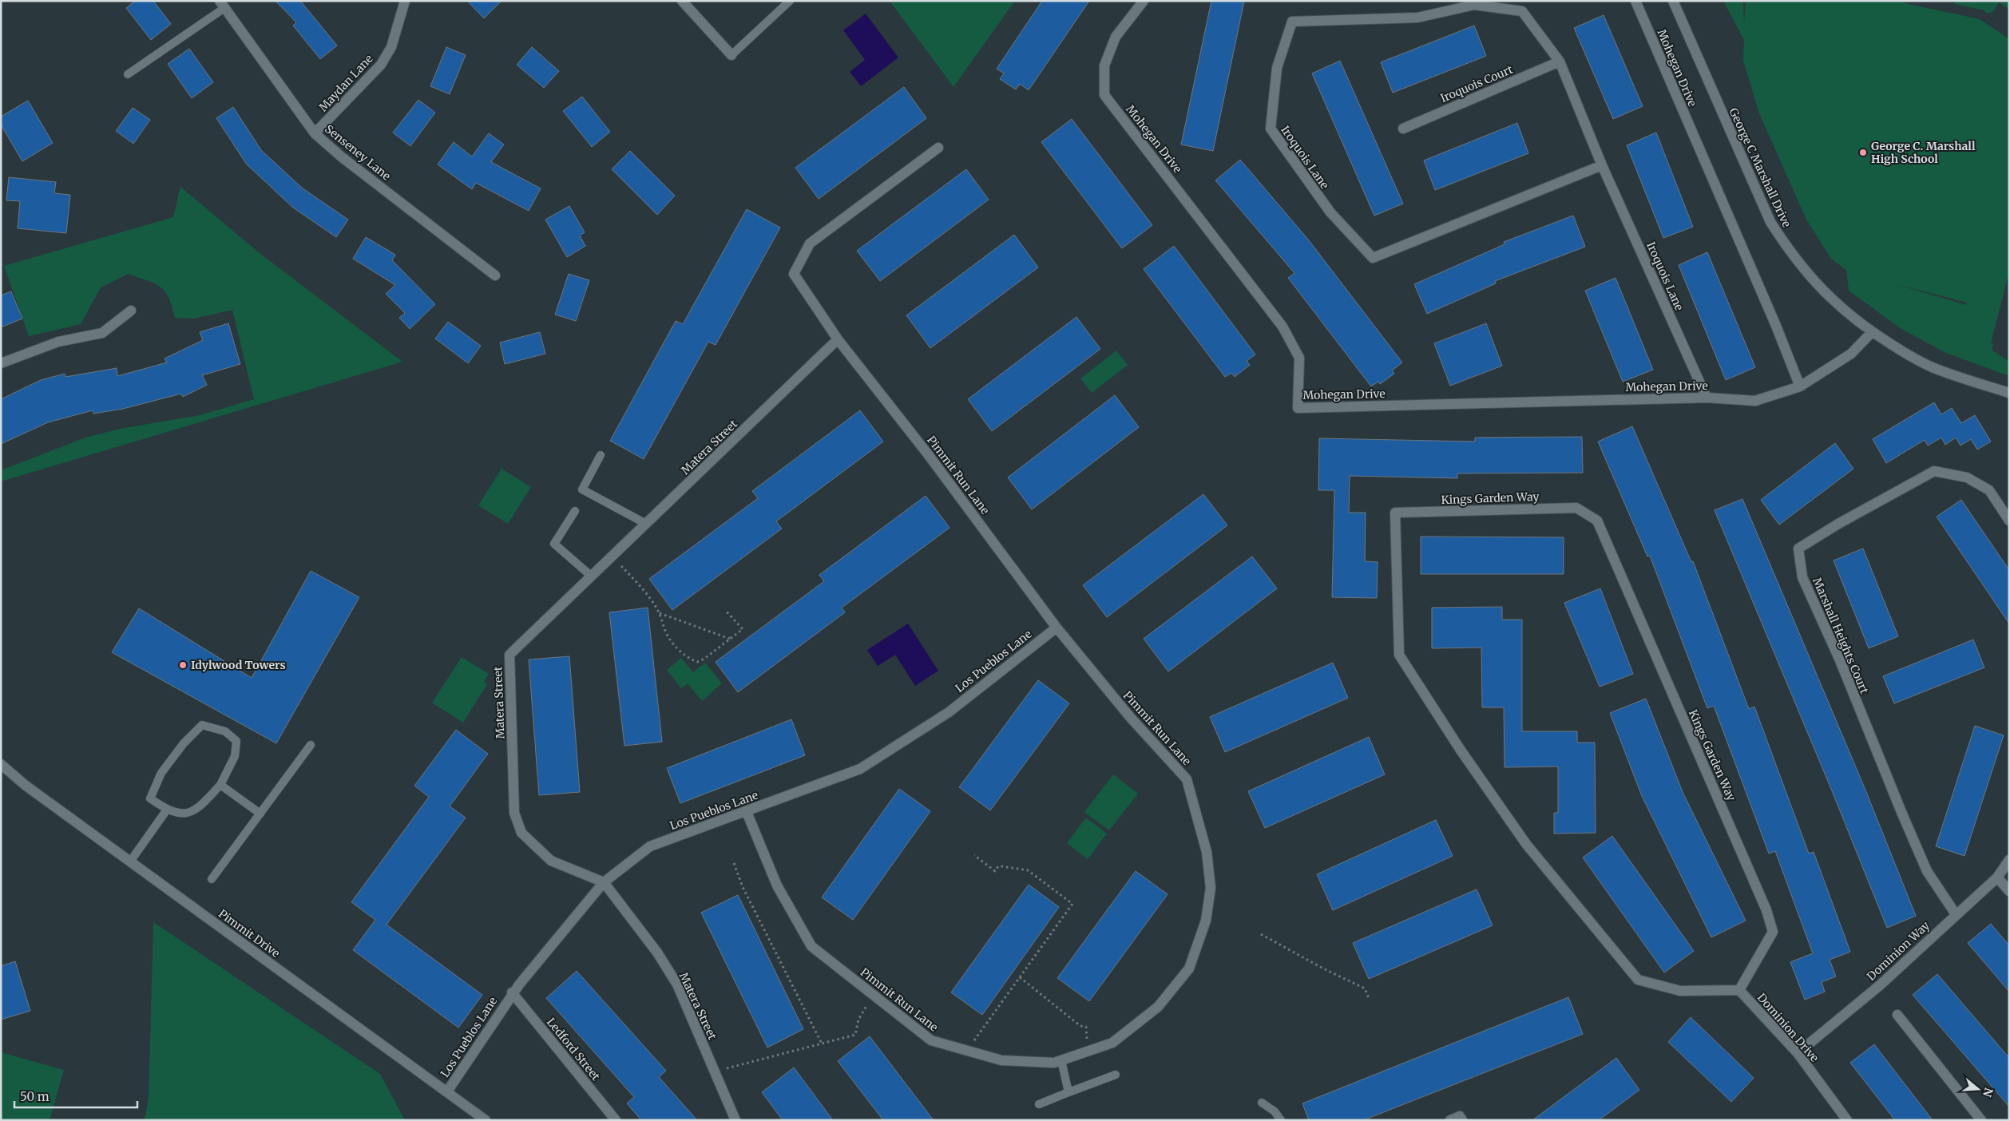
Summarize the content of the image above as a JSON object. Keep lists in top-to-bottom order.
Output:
{
  "streets": {
    "street": [
      "Mohegan Drive",
      "Maydan Lane",
      "Iroquois Court",
      "Senseney Lane",
      "Iroquois Lane",
      "George C Marshall Drive",
      "Matera Street",
      "Pimmit Run Lane",
      "Kings Garden Way",
      "Marshall Heights Court",
      "Los Pueblos Lane",
      "Pimmit Drive",
      "Dominion Way",
      "Dominion Drive",
      "Ledford Street"
    ]
  },
  "crossings": [
    ["Mohegan Drive", "Iroquois Lane"],
    ["Mohegan Drive", "George C Marshall Drive"],
    ["Maydan Lane", "Senseney Lane"],
    ["Iroquois Court", "Iroquois Lane"],
    ["Matera Street", "Pimmit Run Lane"],
    ["Matera Street", "Los Pueblos Lane"],
    ["Pimmit Run Lane", "Los Pueblos Lane"],
    ["Kings Garden Way", "Dominion Drive"],
    ["Marshall Heights Court", "Dominion Way"],
    ["Los Pueblos Lane", "Pimmit Drive"],
    ["Los Pueblos Lane", "Ledford Street"],
    ["Dominion Way", "Dominion Drive"]
  ],
  "places": ["George C. Marshall High School", "Idylwood Towers"],
  "scale_bar": "50 m",
  "north": "right"
}
